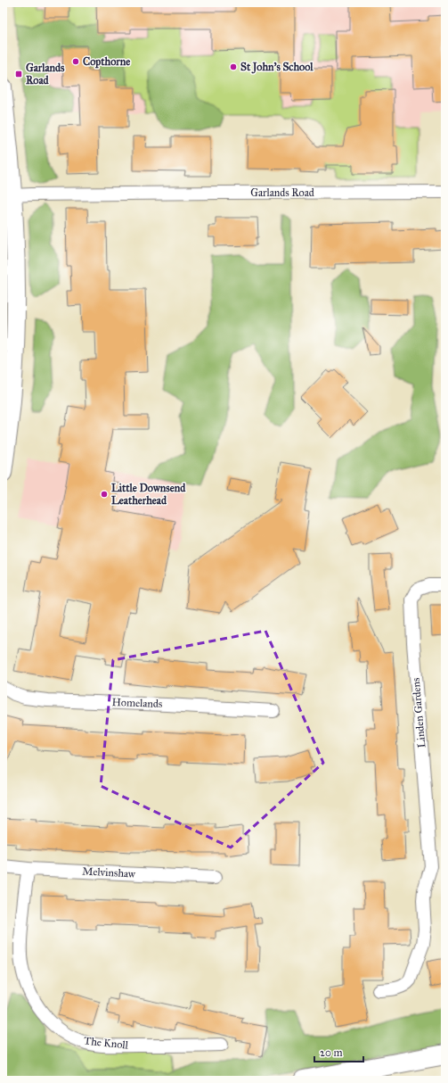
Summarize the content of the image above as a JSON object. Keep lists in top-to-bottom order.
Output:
{
  "streets": {
    "street": [
      "Garlands Road",
      "Homelands",
      "Linden Gardens",
      "Melvinshaw",
      "The Knoll"
    ]
  },
  "crossings": [
    ["Melvinshaw", "The Knoll"]
  ],
  "places": {
    "other": ["Copthorne", "St John's School", "Little Downsend Leatherhead"],
    "transit": ["Garlands Road"]
  },
  "scale_bar": "20 m"
}
